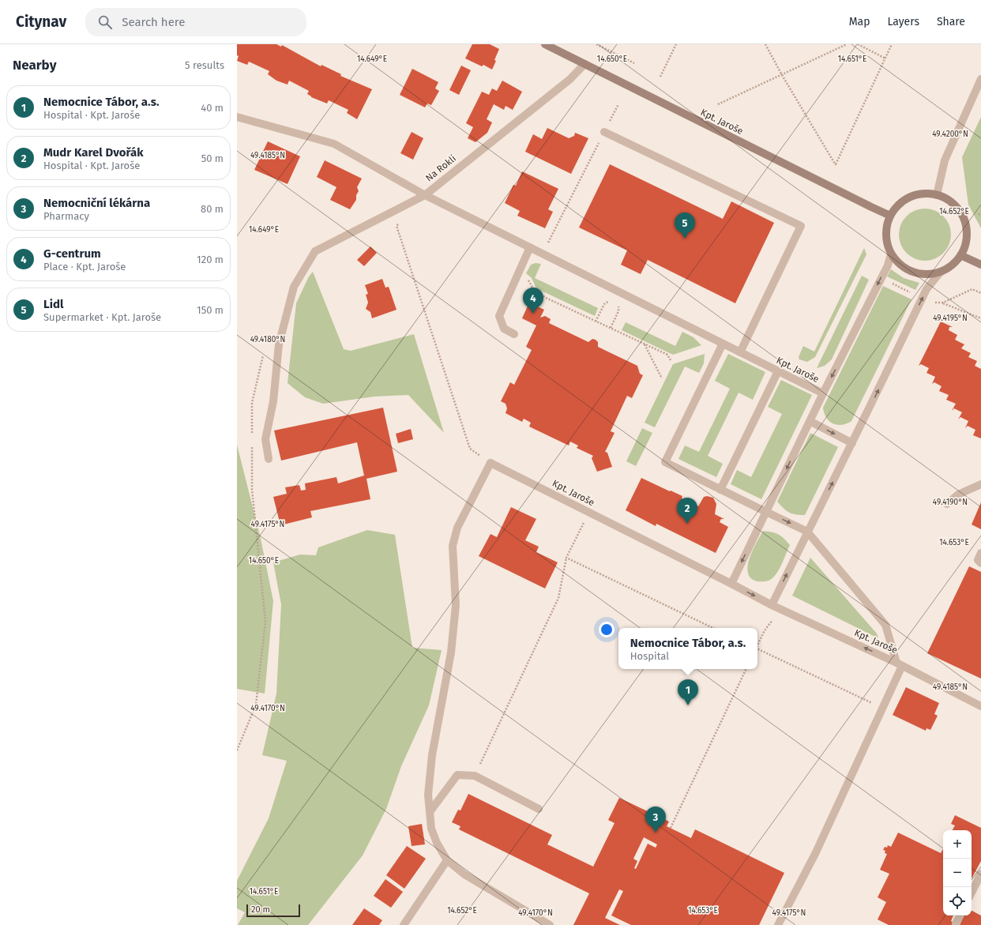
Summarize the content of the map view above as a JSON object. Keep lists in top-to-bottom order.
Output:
{
  "streets": {
    "street": ["Kpt. Jaroše", "Na Rokli"]
  },
  "crossings": [
    ["Kpt. Jaroše", "Na Rokli"]
  ],
  "scale_bar": "20 m",
  "page": {
    "header": "Citynav",
    "search": "Search here",
    "nav": ["Map", "Layers", "Share"],
    "heading": ["Nearby", "5 results"],
    "list": [
      {
        "mark": "1",
        "name": "Nemocnice Tábor, a.s.",
        "note": "Hospital · Kpt. Jaroše",
        "value": "40 m"
      },
      {
        "mark": "2",
        "name": "Mudr Karel Dvořák",
        "note": "Hospital · Kpt. Jaroše",
        "value": "50 m"
      },
      {
        "mark": "3",
        "name": "Nemocniční lékárna",
        "note": "Pharmacy",
        "value": "80 m"
      },
      {
        "mark": "4",
        "name": "G-centrum",
        "note": "Place · Kpt. Jaroše",
        "value": "120 m"
      },
      {
        "mark": "5",
        "name": "Lidl",
        "note": "Supermarket · Kpt. Jaroše",
        "value": "150 m"
      }
    ],
    "pins": [
      "5",
      "4",
      "2",
      "1",
      "3"
    ],
    "popup": ["Nemocnice Tábor, a.s.", "Hospital"],
    "map_buttons": ["+", "−"],
    "scale": "20 m"
  },
  "coordinates": [
    "14.649°E",
    "14.650°E",
    "14.651°E",
    "49.4200°N",
    "49.4185°N",
    "14.652°E",
    "49.4195°N",
    "49.4180°N",
    "49.4190°N",
    "49.4175°N",
    "14.653°E",
    "49.4170°N"
  ]
}
